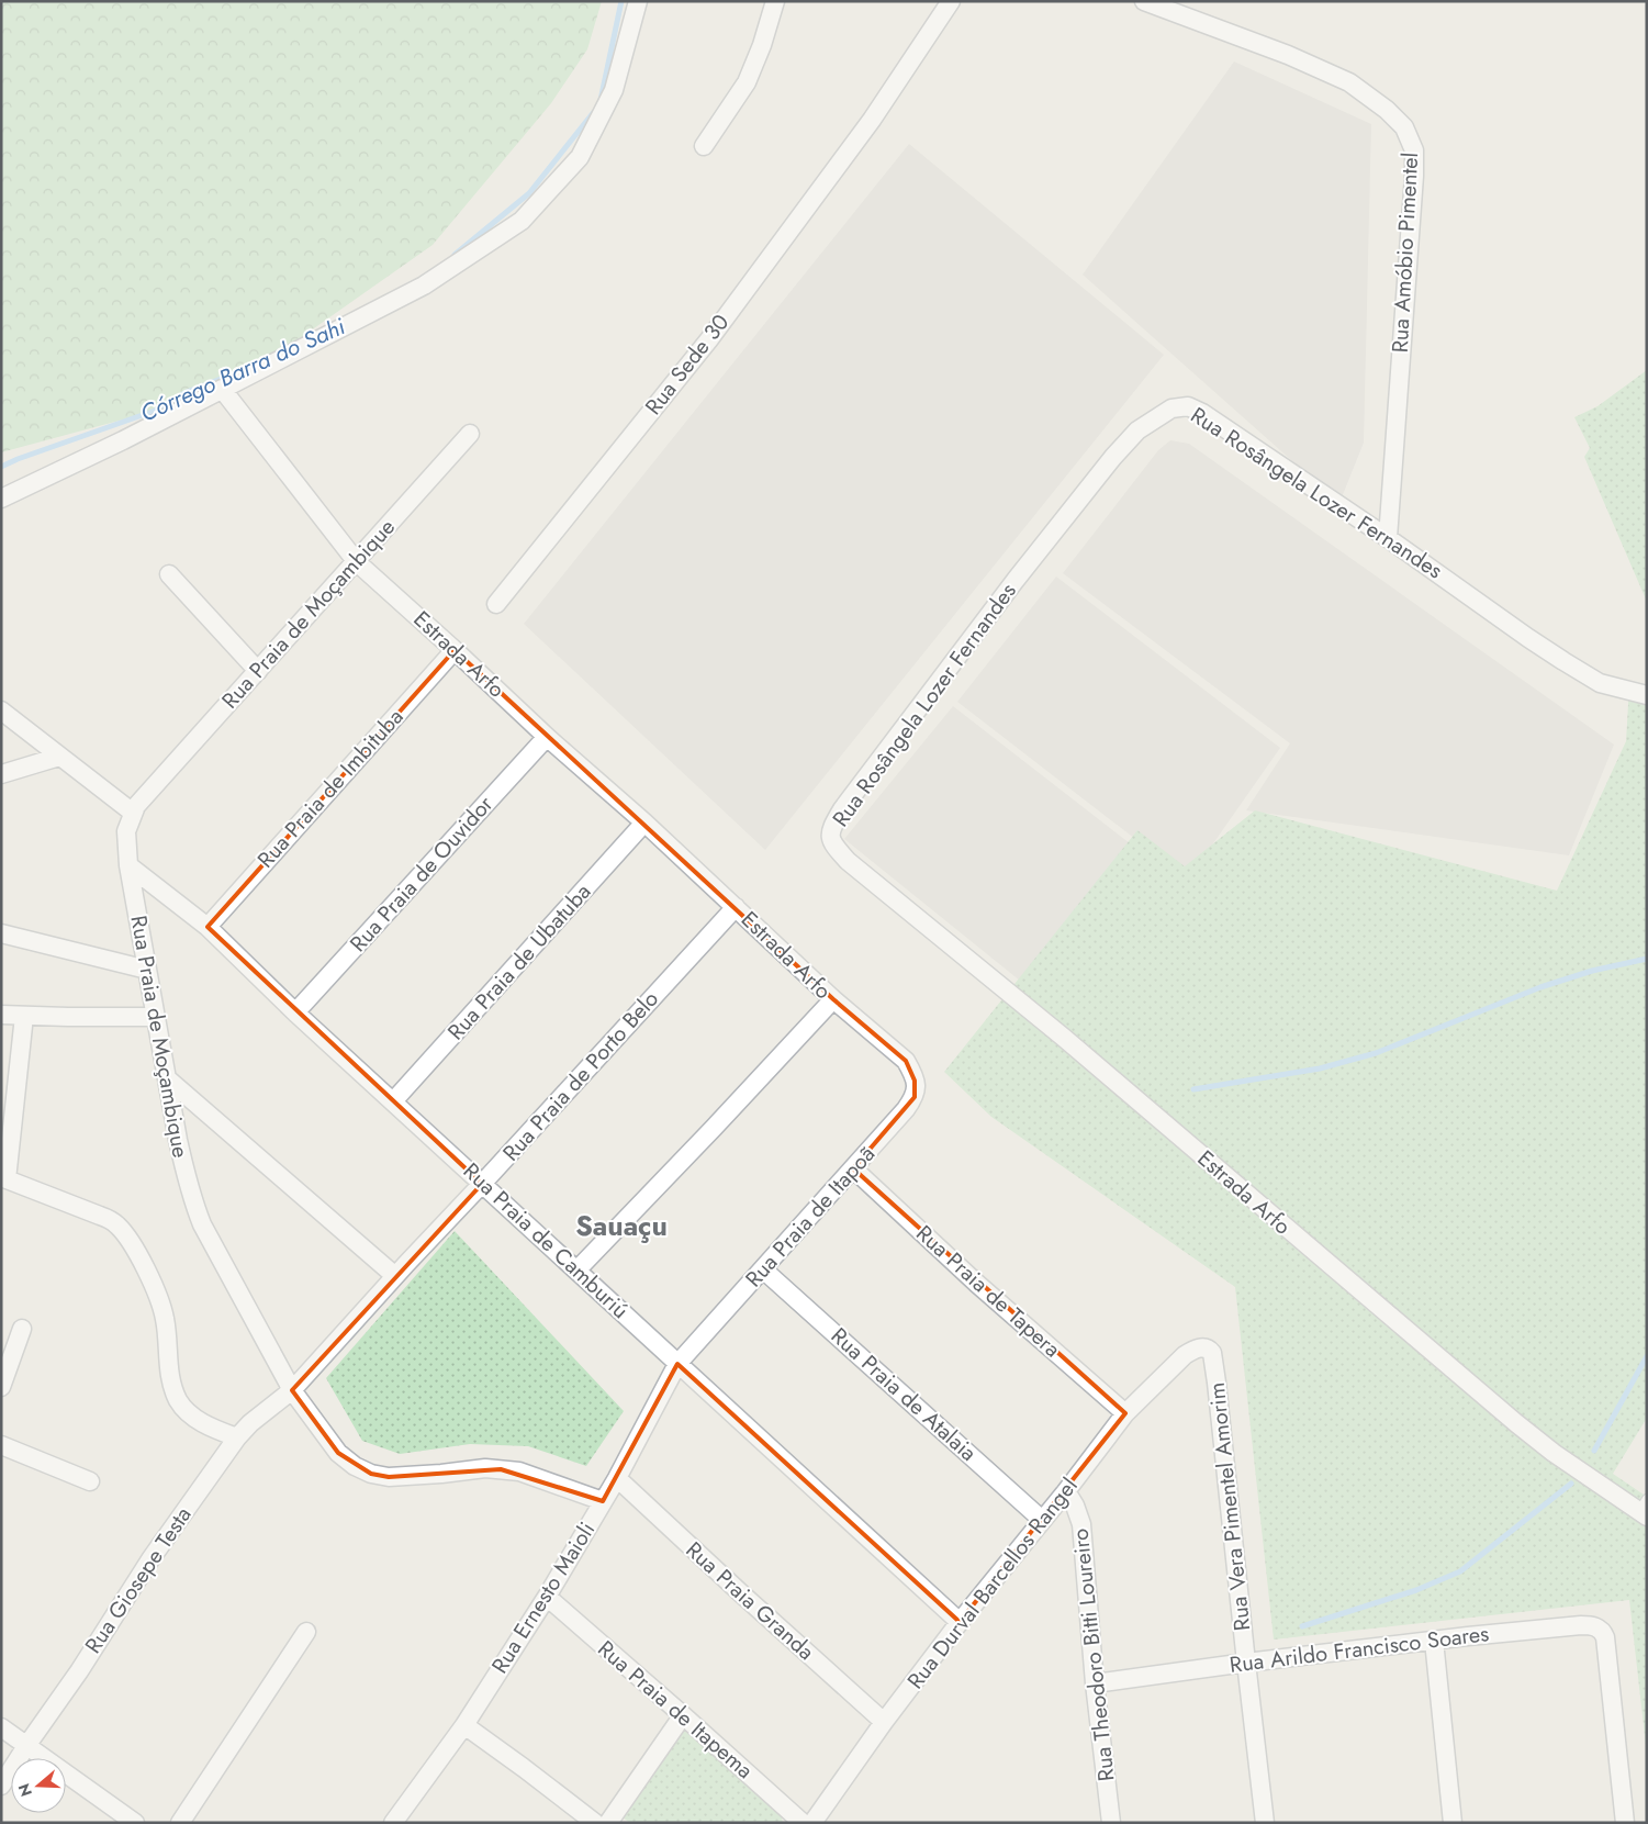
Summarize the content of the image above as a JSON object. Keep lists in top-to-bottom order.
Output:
{
  "streets": {
    "street": [
      "Rua Amóbio Pimentel",
      "Rua Sede 30",
      "Rua Rosângela Lozer Fernandes",
      "Rua Praia de Moçambique",
      "Estrada Arfo",
      "Rua Praia de Imbituba",
      "Rua Praia de Ouvidor",
      "Rua Praia de Ubatuba",
      "Rua Praia de Porto Belo",
      "Rua Praia de Itapoã",
      "Rua Praia de Camburiú",
      "Rua Praia de Tapera",
      "Rua Praia de Atalaia",
      "Rua Vera Pimentel Amorim",
      "Rua Giosepe Testa",
      "Rua Durval Barcellos Rangel",
      "Rua Ernesto Maioli",
      "Rua Praia Granda",
      "Rua Arildo Francisco Soares",
      "Rua Theodoro Bitti Loureiro",
      "Rua Praia de Itapema"
    ]
  },
  "crossings": [
    ["Rua Amóbio Pimentel", "Rua Rosângela Lozer Fernandes"],
    ["Rua Rosângela Lozer Fernandes", "Estrada Arfo"],
    ["Rua Praia de Moçambique", "Estrada Arfo"],
    ["Rua Praia de Moçambique", "Rua Praia de Porto Belo"],
    ["Rua Praia de Moçambique", "Rua Praia de Camburiú"],
    ["Rua Praia de Moçambique", "Rua Giosepe Testa"],
    ["Rua Praia de Moçambique", "Rua Ernesto Maioli"],
    ["Estrada Arfo", "Rua Praia de Imbituba"],
    ["Estrada Arfo", "Rua Praia de Ouvidor"],
    ["Estrada Arfo", "Rua Praia de Ubatuba"],
    ["Estrada Arfo", "Rua Praia de Porto Belo"],
    ["Estrada Arfo", "Rua Praia de Itapoã"],
    ["Rua Praia de Imbituba", "Rua Praia de Camburiú"],
    ["Rua Praia de Ouvidor", "Rua Praia de Camburiú"],
    ["Rua Praia de Ubatuba", "Rua Praia de Camburiú"],
    ["Rua Praia de Porto Belo", "Rua Praia de Camburiú"],
    ["Rua Praia de Porto Belo", "Rua Giosepe Testa"],
    ["Rua Praia de Itapoã", "Rua Praia de Camburiú"],
    ["Rua Praia de Itapoã", "Rua Praia de Tapera"],
    ["Rua Praia de Itapoã", "Rua Praia de Atalaia"],
    ["Rua Praia de Itapoã", "Rua Ernesto Maioli"],
    ["Rua Praia de Camburiú", "Rua Durval Barcellos Rangel"],
    ["Rua Praia de Camburiú", "Rua Ernesto Maioli"],
    ["Rua Praia de Tapera", "Rua Durval Barcellos Rangel"],
    ["Rua Praia de Atalaia", "Rua Durval Barcellos Rangel"],
    ["Rua Vera Pimentel Amorim", "Rua Durval Barcellos Rangel"],
    ["Rua Vera Pimentel Amorim", "Rua Arildo Francisco Soares"],
    ["Rua Durval Barcellos Rangel", "Rua Praia Granda"],
    ["Rua Durval Barcellos Rangel", "Rua Theodoro Bitti Loureiro"],
    ["Rua Ernesto Maioli", "Rua Praia Granda"],
    ["Rua Ernesto Maioli", "Rua Praia de Itapema"],
    ["Rua Arildo Francisco Soares", "Rua Theodoro Bitti Loureiro"]
  ],
  "districts": ["Sauaçu"],
  "water": ["Córrego Barra do Sahi"],
  "north": "left"
}
